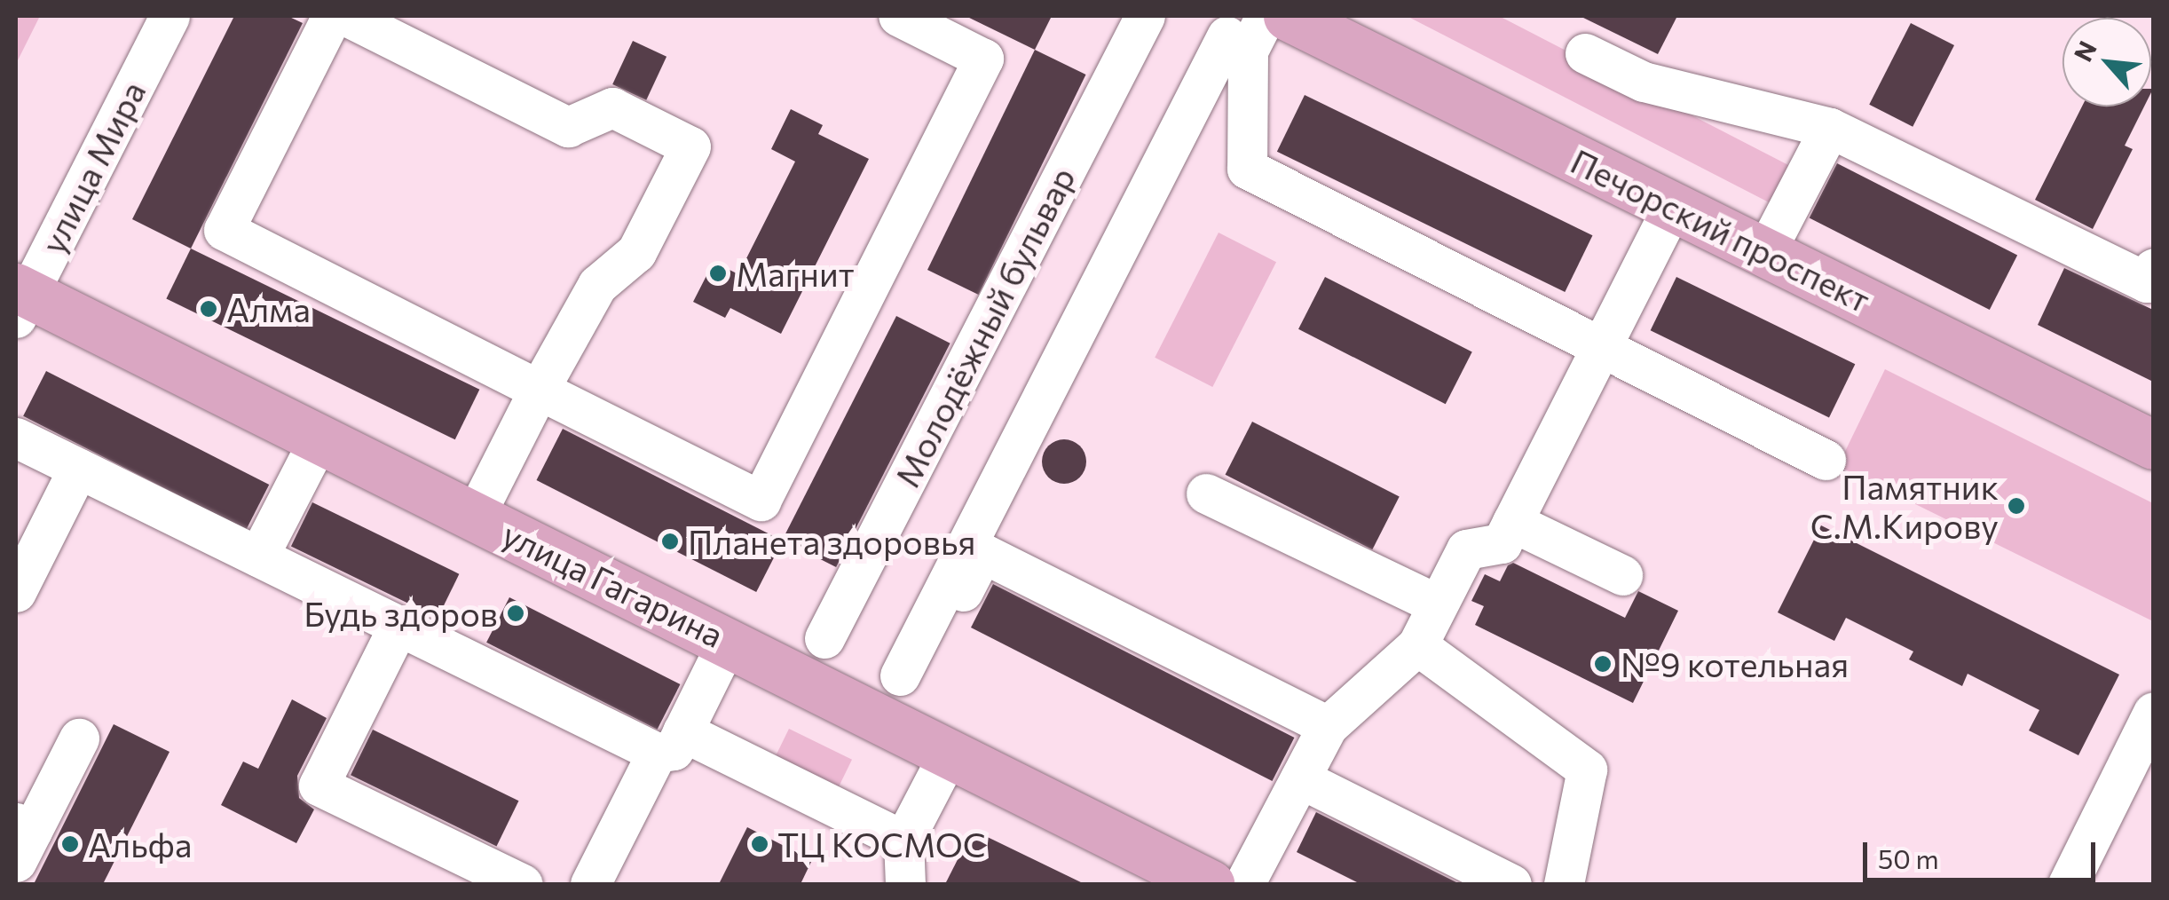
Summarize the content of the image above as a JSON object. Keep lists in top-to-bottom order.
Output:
{
  "streets": {
    "main road": ["Печорский проспект", "улица Гагарина"],
    "street": ["улица Мира", "Молодёжный бульвар"]
  },
  "crossings": [
    ["улица Мира", "улица Гагарина"]
  ],
  "places": [
    "Магнит",
    "Алма",
    "Памятник С.М.Кирову",
    "Планета здоровья",
    "Будь здоров",
    "№9 котельная",
    "Альфа",
    "ТЦ КОСМОС"
  ],
  "scale_bar": "50 m",
  "north": "top left"
}
